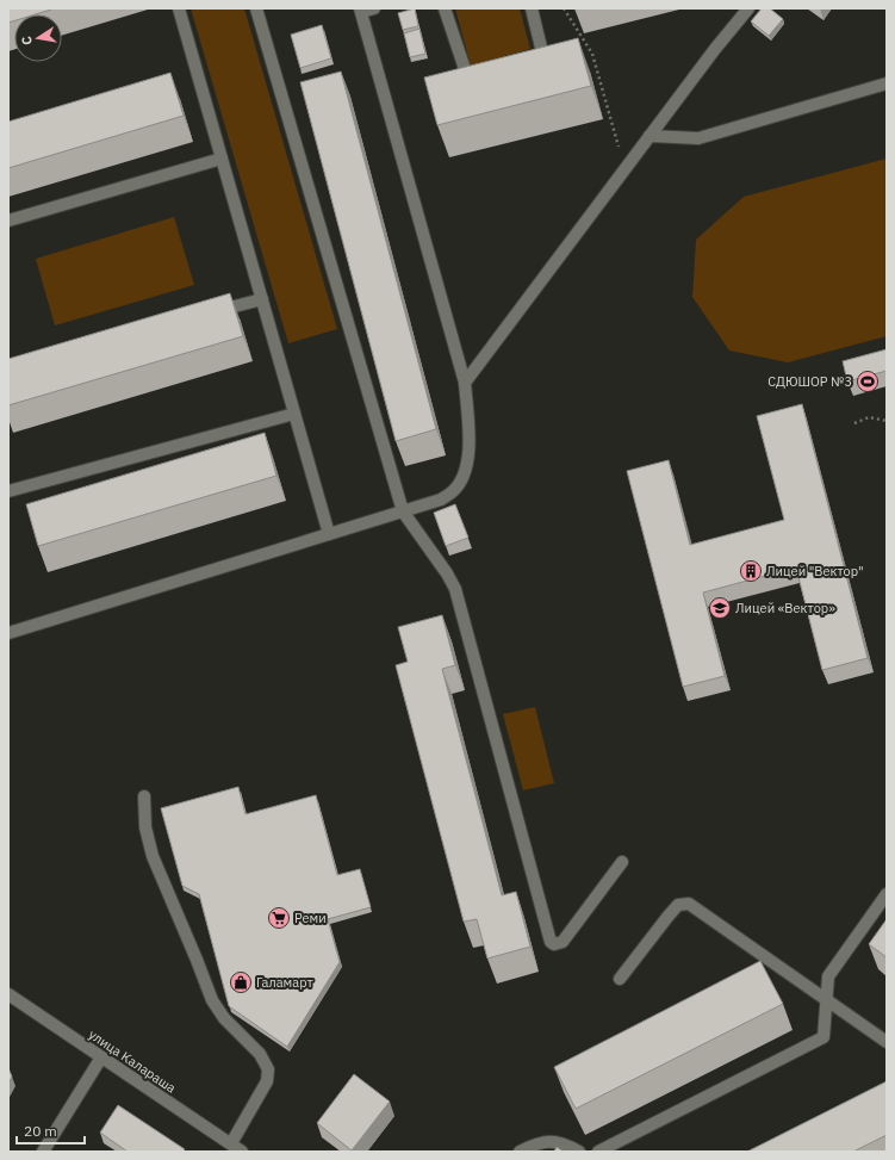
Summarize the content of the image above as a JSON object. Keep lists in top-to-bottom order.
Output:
{
  "streets": {
    "street": ["улица Калараша"]
  },
  "places": {
    "sports": ["СДЮШОР №3"],
    "building": ["Лицей \"Вектор\""],
    "school or university": ["Лицей «Вектор»"],
    "supermarket": ["Реми"],
    "shop": ["Галамарт"]
  },
  "scale_bar": "20 m",
  "north": "left"
}
